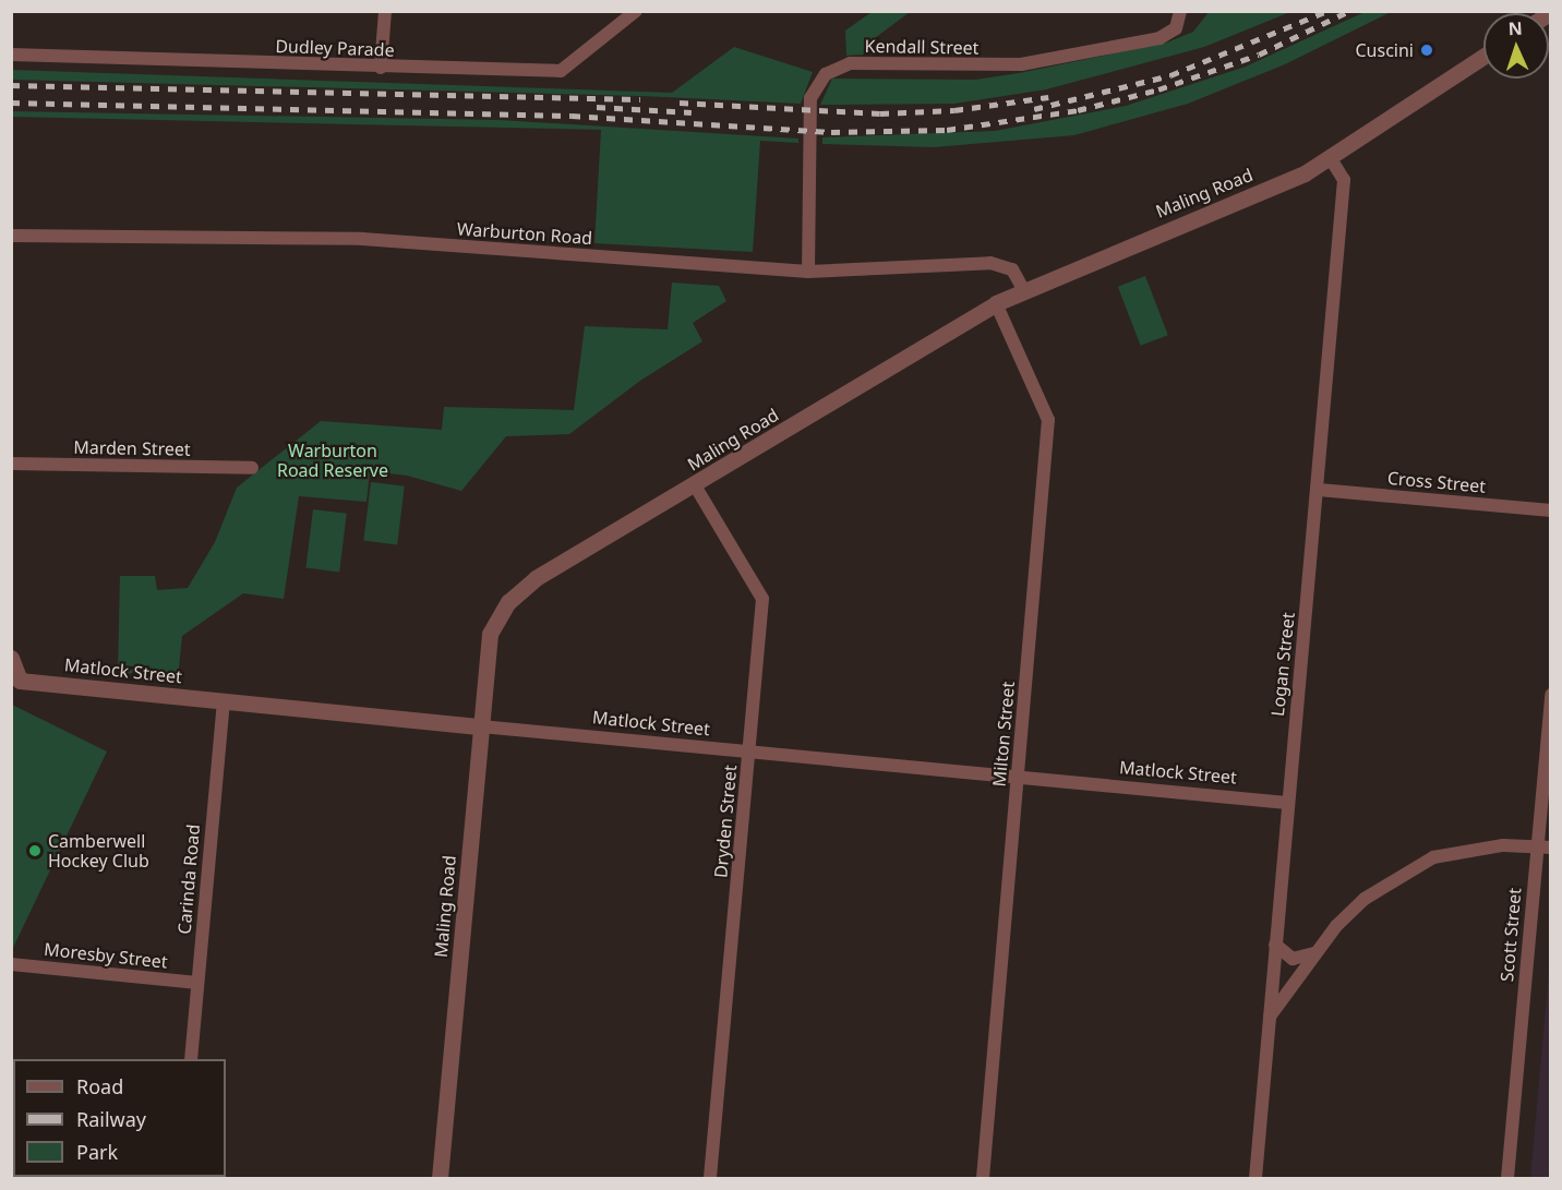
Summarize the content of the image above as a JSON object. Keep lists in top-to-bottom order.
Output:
{
  "streets": {
    "street": [
      "Kendall Street",
      "Dudley Parade",
      "Maling Road",
      "Warburton Road",
      "Marden Street",
      "Cross Street",
      "Logan Street",
      "Matlock Street",
      "Milton Street",
      "Dryden Street",
      "Carinda Road",
      "Scott Street",
      "Moresby Street"
    ]
  },
  "crossings": [
    ["Kendall Street", "Warburton Road"],
    ["Maling Road", "Warburton Road"],
    ["Maling Road", "Logan Street"],
    ["Maling Road", "Matlock Street"],
    ["Maling Road", "Milton Street"],
    ["Maling Road", "Dryden Street"],
    ["Cross Street", "Logan Street"],
    ["Logan Street", "Matlock Street"],
    ["Matlock Street", "Milton Street"],
    ["Matlock Street", "Dryden Street"],
    ["Matlock Street", "Carinda Road"],
    ["Carinda Road", "Moresby Street"]
  ],
  "parks": ["Warburton Road Reserve"],
  "places": ["Cuscini", "Camberwell Hockey Club"],
  "legend": ["Road", "Railway", "Park"],
  "north": "top"
}
